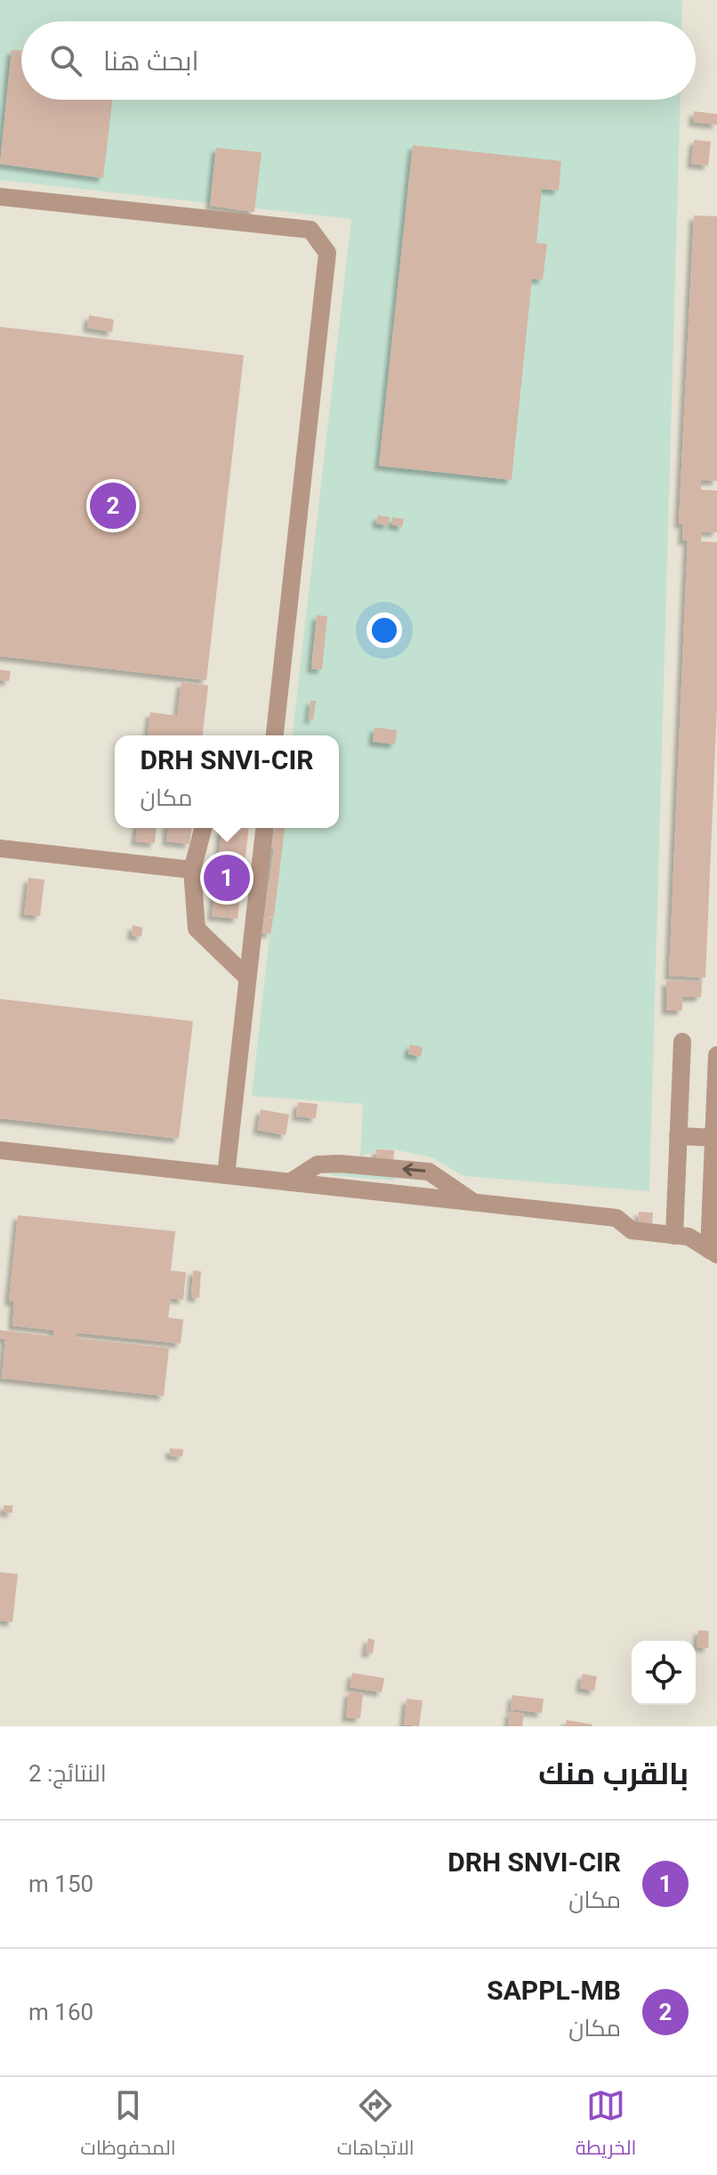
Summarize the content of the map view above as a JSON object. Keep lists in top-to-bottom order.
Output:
{
  "page": {
    "search": "ابحث هنا",
    "pins": ["2", "1"],
    "popup": ["DRH SNVI-CIR", "مكان"],
    "heading": ["بالقرب منك", "النتائج: 2"],
    "list": [
      {
        "mark": "1",
        "name": "DRH SNVI-CIR",
        "note": "مكان",
        "value": "150 m"
      },
      {
        "mark": "2",
        "name": "SAPPL-MB",
        "note": "مكان",
        "value": "160 m"
      }
    ],
    "nav": ["الخريطة", "الاتجاهات", "المحفوظات"]
  }
}
